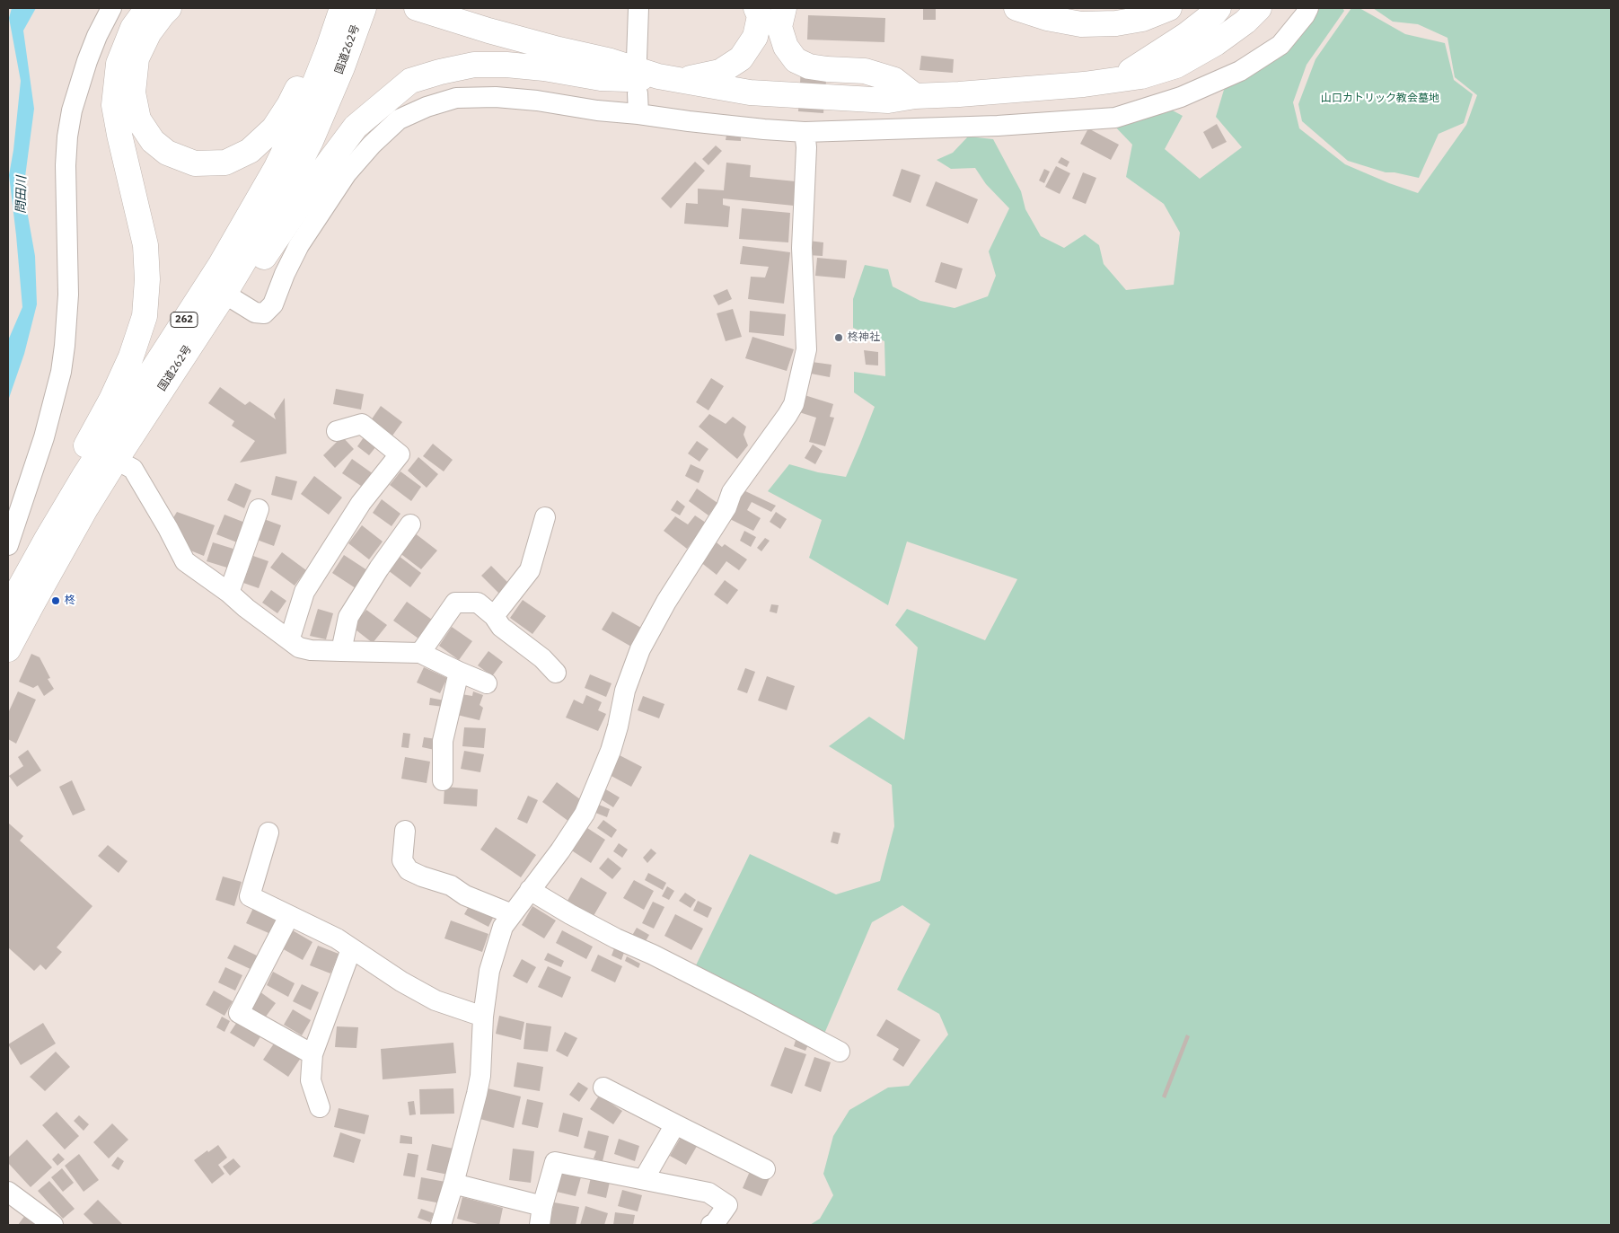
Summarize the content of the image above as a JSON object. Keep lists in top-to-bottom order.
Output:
{
  "streets": {
    "highway": ["国道262号", "262"]
  },
  "water": ["問田川"],
  "parks": ["山口カトリック教会墓地"],
  "places": ["柊神社", "柊"]
}
